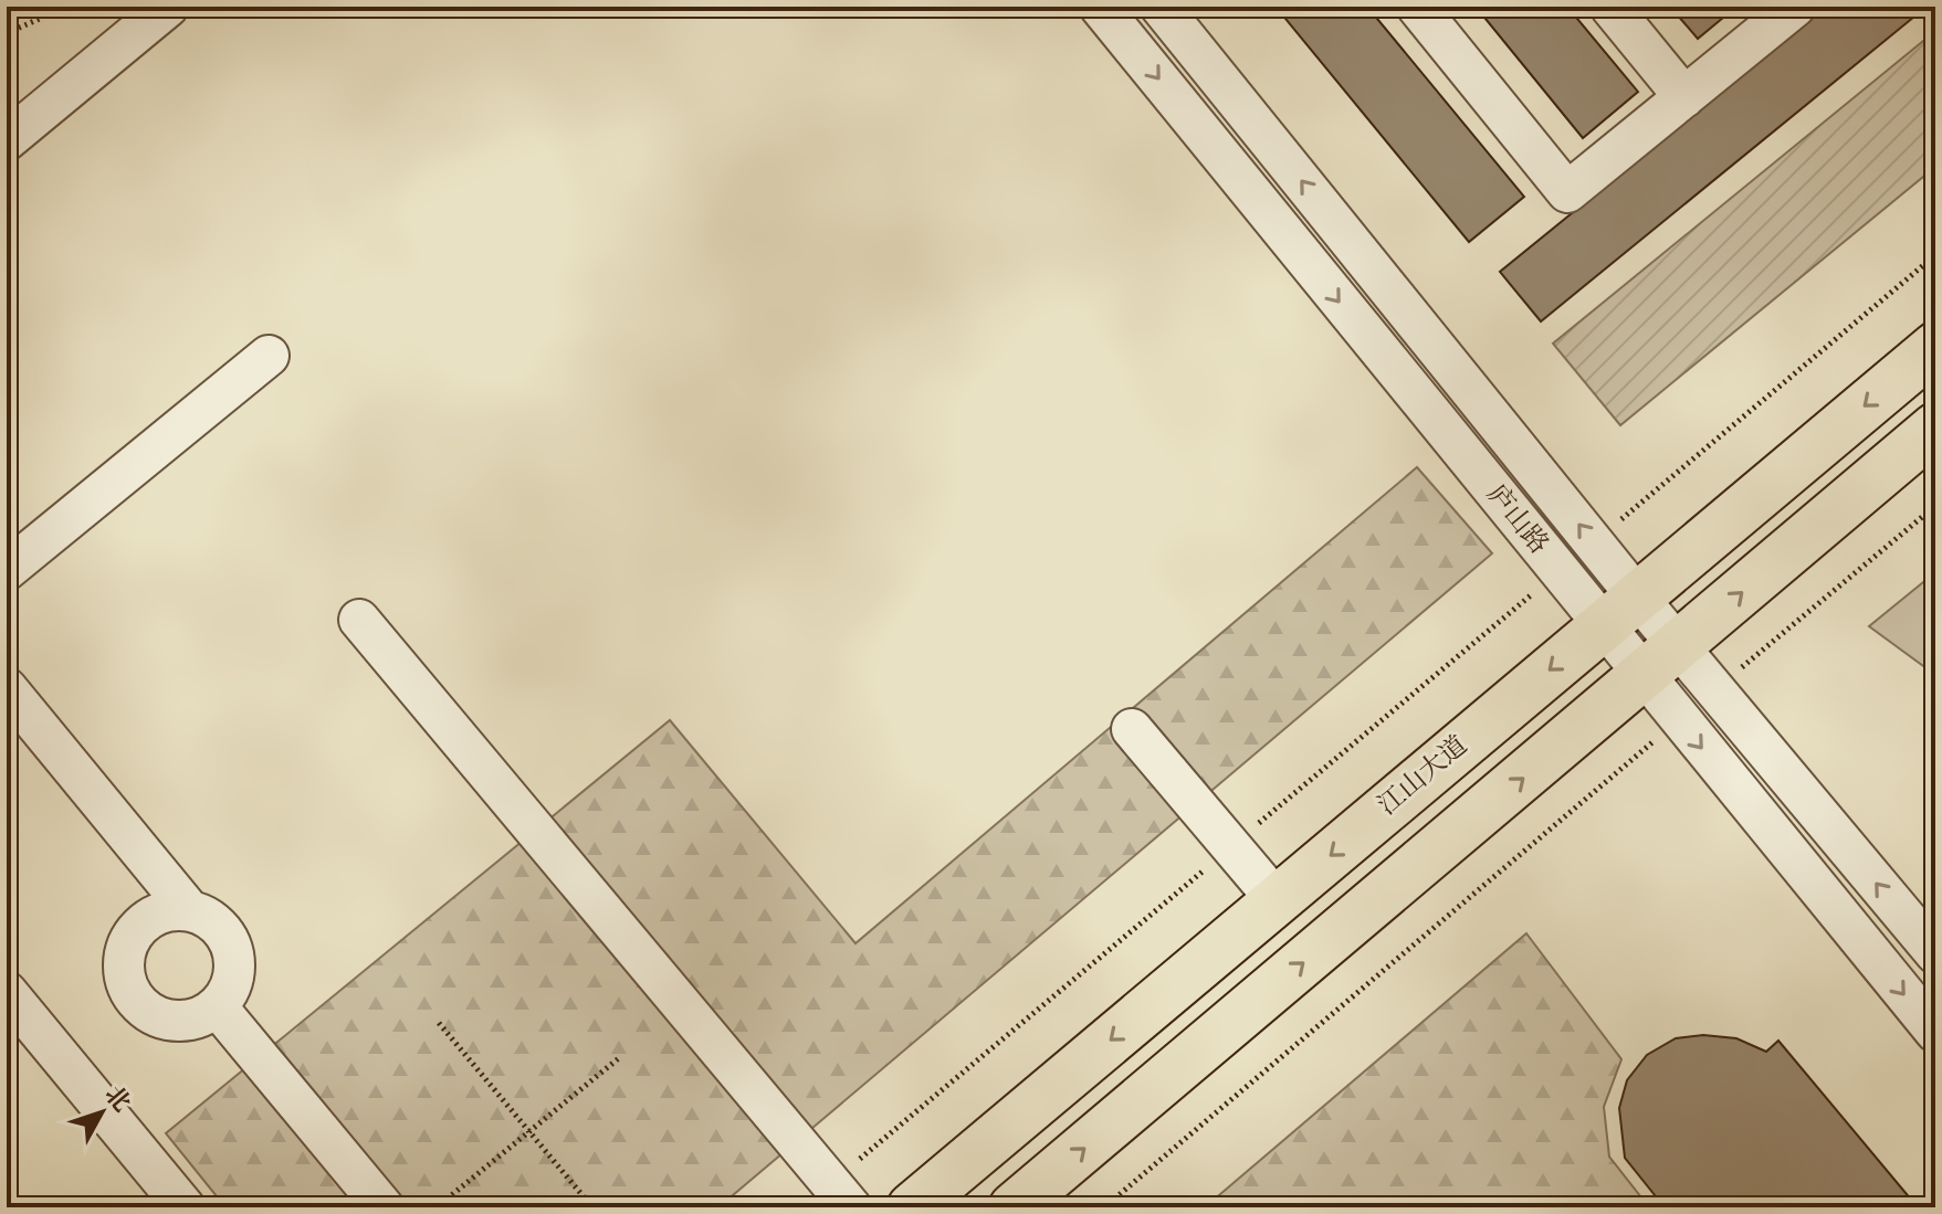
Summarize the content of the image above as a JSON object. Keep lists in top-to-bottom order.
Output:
{
  "streets": {
    "main road": ["江山大道"],
    "street": ["庐山路"]
  },
  "crossings": [
    ["庐山路", "江山大道"]
  ],
  "north": "top right"
}
